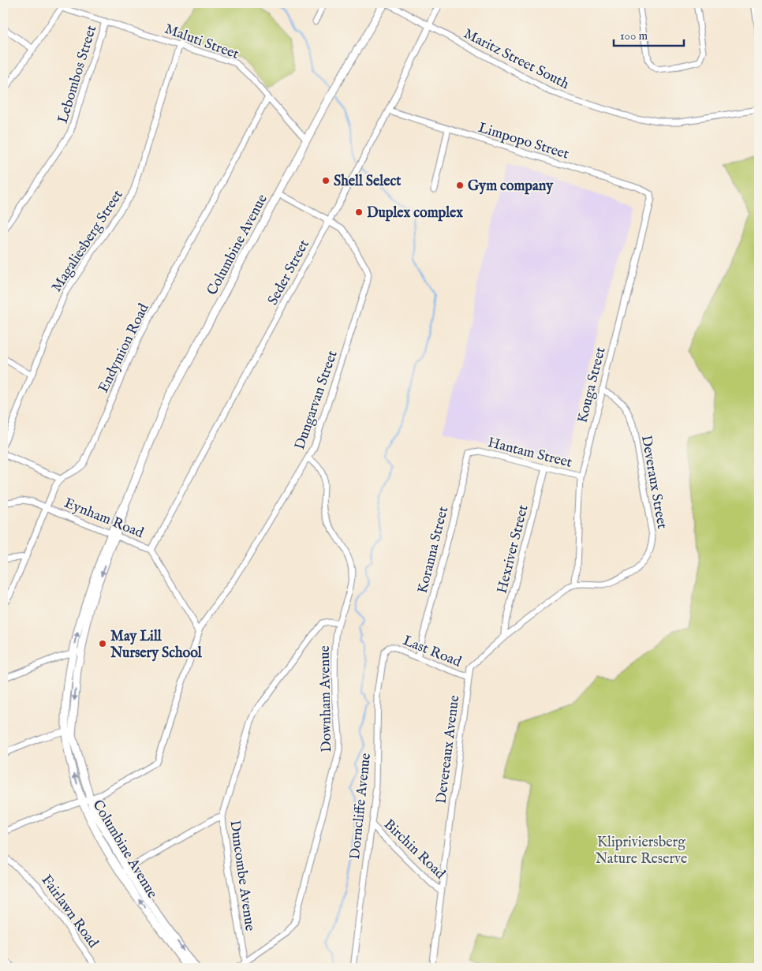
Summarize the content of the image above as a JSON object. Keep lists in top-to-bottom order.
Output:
{
  "streets": {
    "main road": ["Columbine Avenue"],
    "street": [
      "Maluti Street",
      "Maritz Street South",
      "Lebombos Street",
      "Limpopo Street",
      "Magaliesberg Street",
      "Seder Street",
      "Endymion Road",
      "Kouga Street",
      "Dungarvan Street",
      "Hantam Street",
      "Deveraux Street",
      "Eynham Road",
      "Hexriver Street",
      "Koranna Street",
      "Last Road",
      "Downham Avenue",
      "Devereaux Avenue",
      "Dorncliffe Avenue",
      "Birchin Road",
      "Duncombe Avenue",
      "Fairlawn Road"
    ]
  },
  "crossings": [
    ["Maluti Street", "Lebombos Street"],
    ["Maluti Street", "Magaliesberg Street"],
    ["Maluti Street", "Columbine Avenue"],
    ["Maluti Street", "Endymion Road"],
    ["Maritz Street South", "Columbine Avenue"],
    ["Maritz Street South", "Seder Street"],
    ["Limpopo Street", "Seder Street"],
    ["Limpopo Street", "Kouga Street"],
    ["Columbine Avenue", "Dungarvan Street"],
    ["Columbine Avenue", "Eynham Road"],
    ["Seder Street", "Dungarvan Street"],
    ["Seder Street", "Eynham Road"],
    ["Kouga Street", "Hantam Street"],
    ["Kouga Street", "Deveraux Street"],
    ["Kouga Street", "Devereaux Avenue"],
    ["Dungarvan Street", "Eynham Road"],
    ["Dungarvan Street", "Downham Avenue"],
    ["Hantam Street", "Hexriver Street"],
    ["Hantam Street", "Koranna Street"],
    ["Deveraux Street", "Devereaux Avenue"],
    ["Hexriver Street", "Devereaux Avenue"],
    ["Koranna Street", "Last Road"],
    ["Last Road", "Devereaux Avenue"],
    ["Last Road", "Dorncliffe Avenue"],
    ["Downham Avenue", "Duncombe Avenue"],
    ["Devereaux Avenue", "Birchin Road"],
    ["Dorncliffe Avenue", "Birchin Road"]
  ],
  "parks": ["Klipriviersberg Nature Reserve"],
  "places": [
    "Shell Select",
    "Gym company",
    "Duplex complex",
    "May Lill Nursery School"
  ],
  "scale_bar": "100 m"
}
